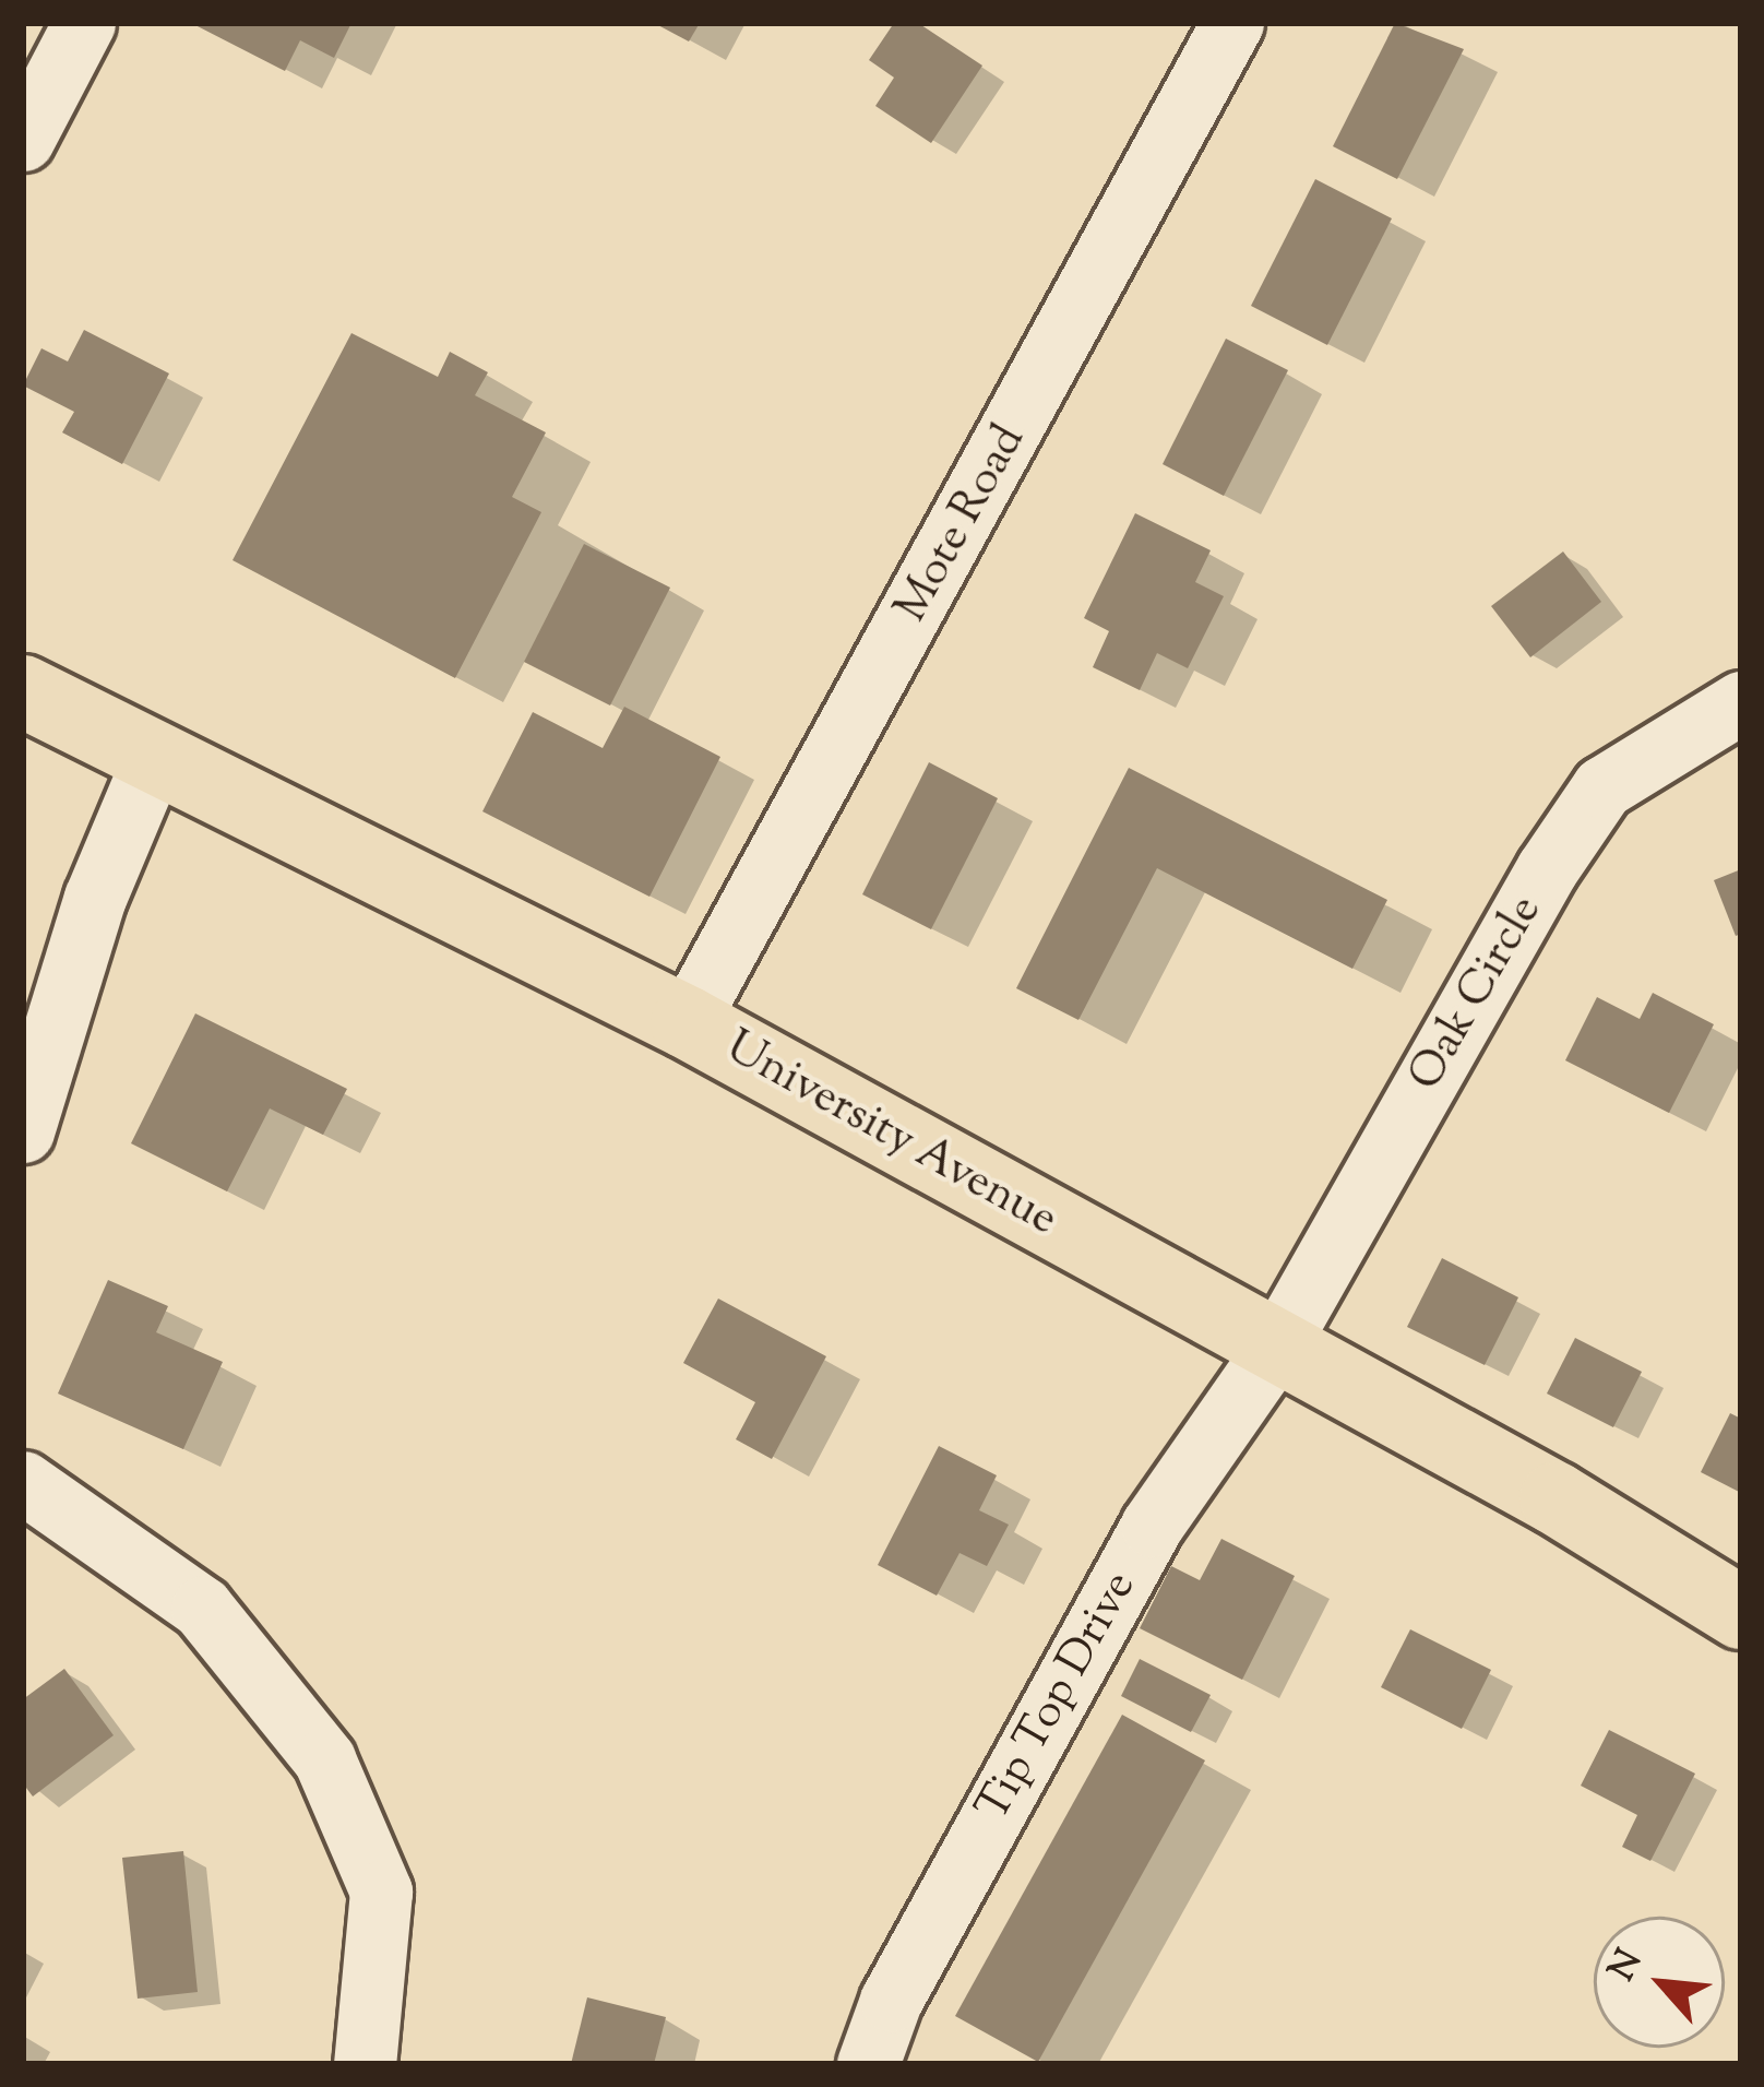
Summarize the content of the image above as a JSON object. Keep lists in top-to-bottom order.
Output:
{
  "streets": {
    "main road": ["University Avenue"],
    "street": ["Mote Road", "Oak Circle", "Tip Top Drive"]
  },
  "crossings": [
    ["Mote Road", "University Avenue"],
    ["Oak Circle", "University Avenue"],
    ["Oak Circle", "Tip Top Drive"],
    ["University Avenue", "Tip Top Drive"]
  ],
  "north": "top left"
}
